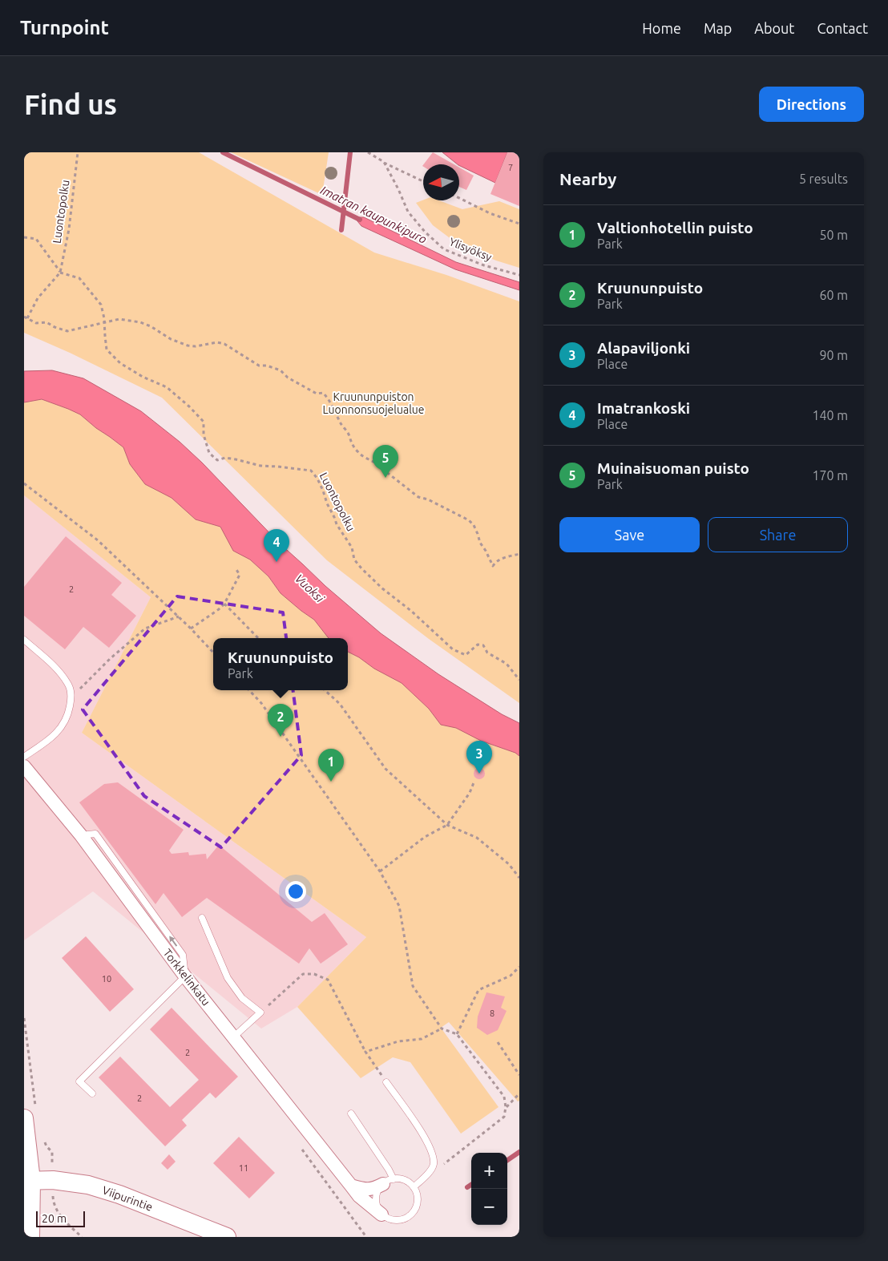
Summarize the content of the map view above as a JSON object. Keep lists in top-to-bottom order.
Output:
{
  "streets": {
    "main road": ["Viipurintie"],
    "street": ["Torkkelinkatu"],
    "path": ["Luontopolku", "Ylisyöksy"]
  },
  "water": ["Imatran kaupunkipuro", "Vuoksi"],
  "parks": ["Kruununpuiston Luonnonsuojelualue"],
  "house_numbers": [
    "7",
    "2",
    "10",
    "8",
    "2",
    "2",
    "11"
  ],
  "scale_bar": "20 m",
  "north": "left",
  "page": {
    "header": "Turnpoint",
    "nav": [
      "Home",
      "Map",
      "About",
      "Contact"
    ],
    "buttons": [
      "Directions",
      ["Save", "Share"]
    ],
    "title": "Find us",
    "heading": ["Nearby", "5 results"],
    "list": [
      {
        "mark": "1",
        "name": "Valtionhotellin puisto",
        "note": "Park",
        "value": "50 m"
      },
      {
        "mark": "2",
        "name": "Kruununpuisto",
        "note": "Park",
        "value": "60 m"
      },
      {
        "mark": "3",
        "name": "Alapaviljonki",
        "note": "Place",
        "value": "90 m"
      },
      {
        "mark": "4",
        "name": "Imatrankoski",
        "note": "Place",
        "value": "140 m"
      },
      {
        "mark": "5",
        "name": "Muinaisuoman puisto",
        "note": "Park",
        "value": "170 m"
      }
    ],
    "pins": [
      "5",
      "4",
      "2",
      "3",
      "1"
    ],
    "popup": ["Kruununpuisto", "Park"],
    "map_buttons": ["+", "−"],
    "scale": "20 m"
  }
}
